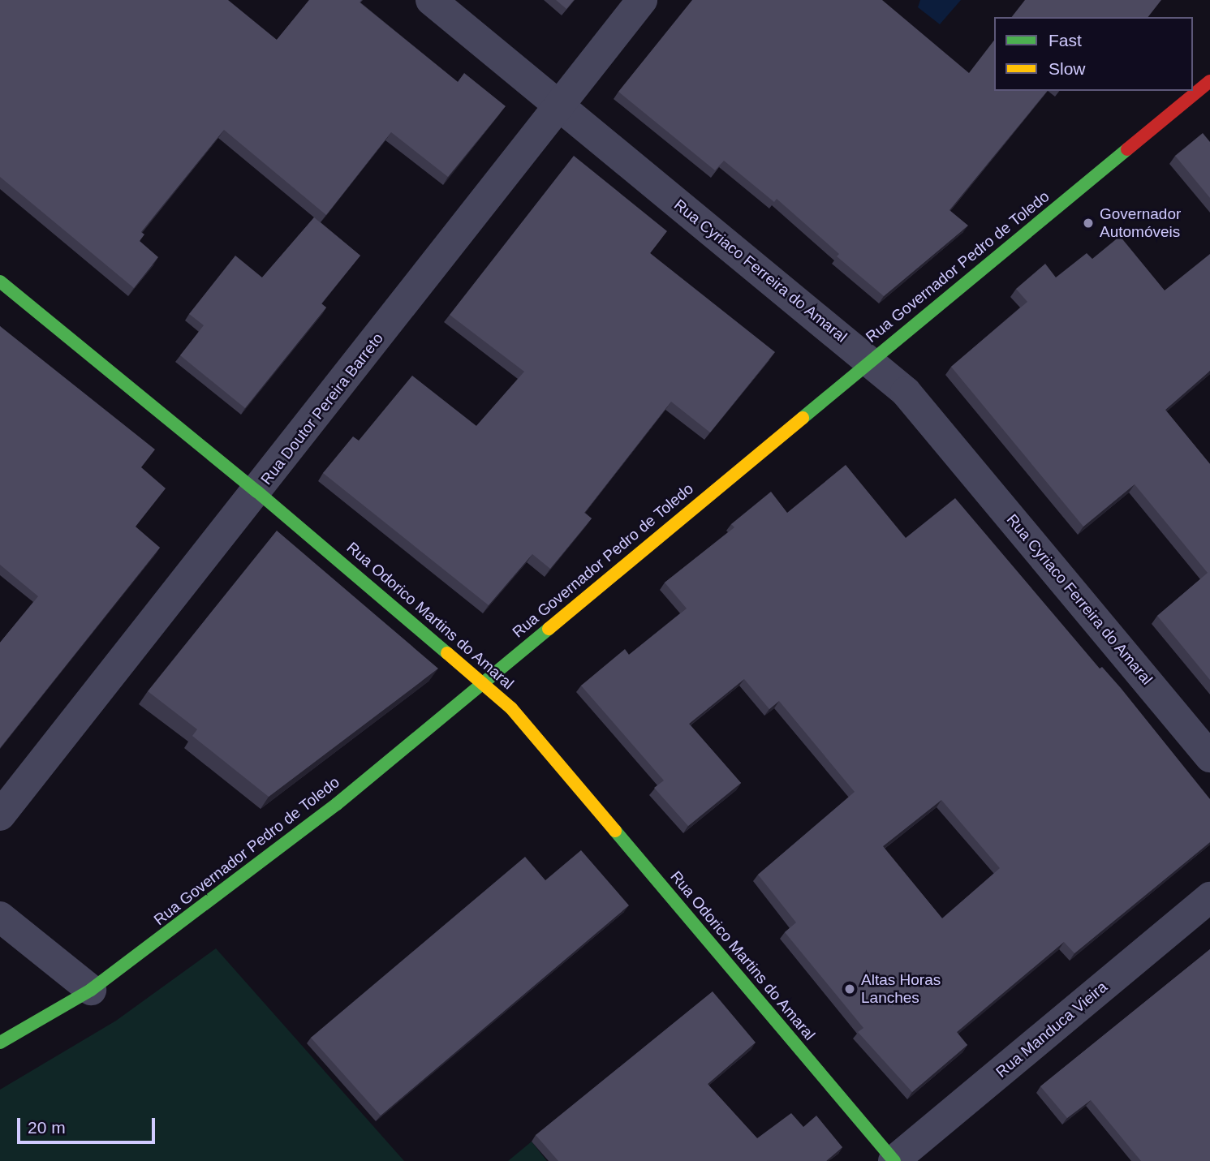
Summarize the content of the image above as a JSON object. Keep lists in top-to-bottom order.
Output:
{
  "streets": {
    "main road": ["Rua Governador Pedro de Toledo", "Rua Odorico Martins do Amaral"],
    "street": ["Rua Cyriaco Ferreira do Amaral", "Rua Doutor Pereira Barreto", "Rua Manduca Vieira"]
  },
  "crossings": [
    ["Rua Governador Pedro de Toledo", "Rua Cyriaco Ferreira do Amaral"],
    ["Rua Governador Pedro de Toledo", "Rua Odorico Martins do Amaral"],
    ["Rua Cyriaco Ferreira do Amaral", "Rua Doutor Pereira Barreto"],
    ["Rua Doutor Pereira Barreto", "Rua Odorico Martins do Amaral"],
    ["Rua Odorico Martins do Amaral", "Rua Manduca Vieira"]
  ],
  "places": ["Governador Automóveis", "Altas Horas Lanches"],
  "legend": ["Fast", "Slow"],
  "scale_bar": "20 m"
}
